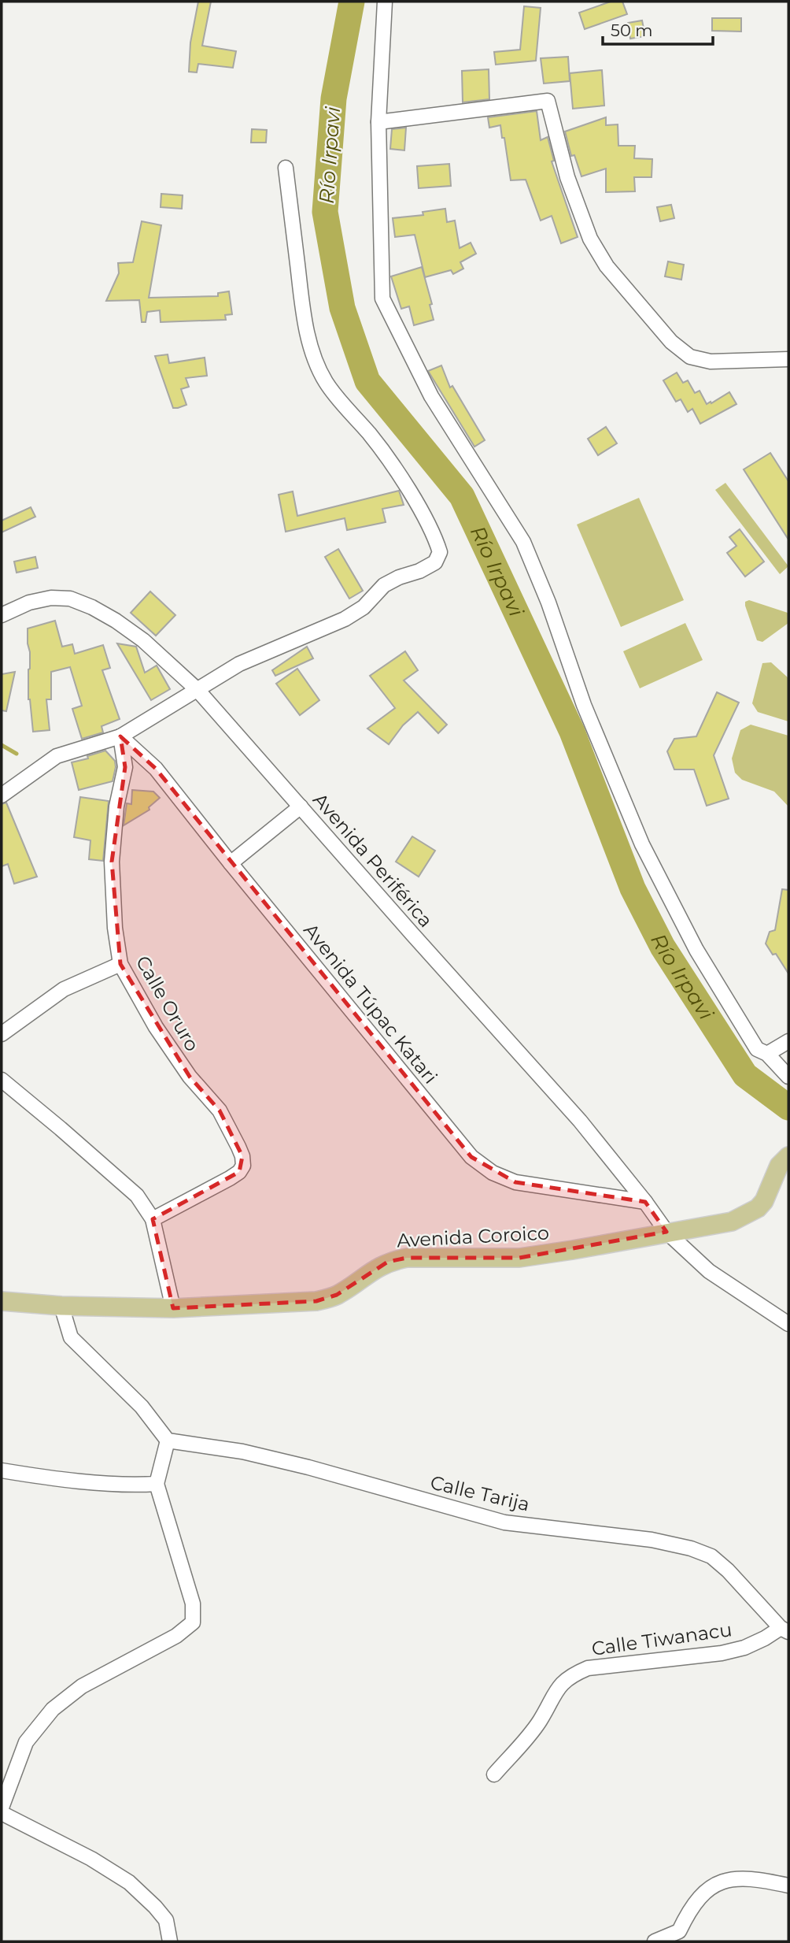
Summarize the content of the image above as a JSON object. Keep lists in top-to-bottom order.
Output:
{
  "streets": {
    "main road": ["Avenida Coroico"],
    "street": [
      "Avenida Periférica",
      "Calle Oruro",
      "Avenida Túpac Katari",
      "Calle Tarija",
      "Calle Tiwanacu"
    ]
  },
  "crossings": [
    ["Avenida Periférica", "Avenida Túpac Katari"],
    ["Avenida Periférica", "Avenida Coroico"],
    ["Calle Oruro", "Avenida Túpac Katari"],
    ["Calle Tarija", "Calle Tiwanacu"]
  ],
  "water": ["Río Irpavi"],
  "scale_bar": "50 m"
}
